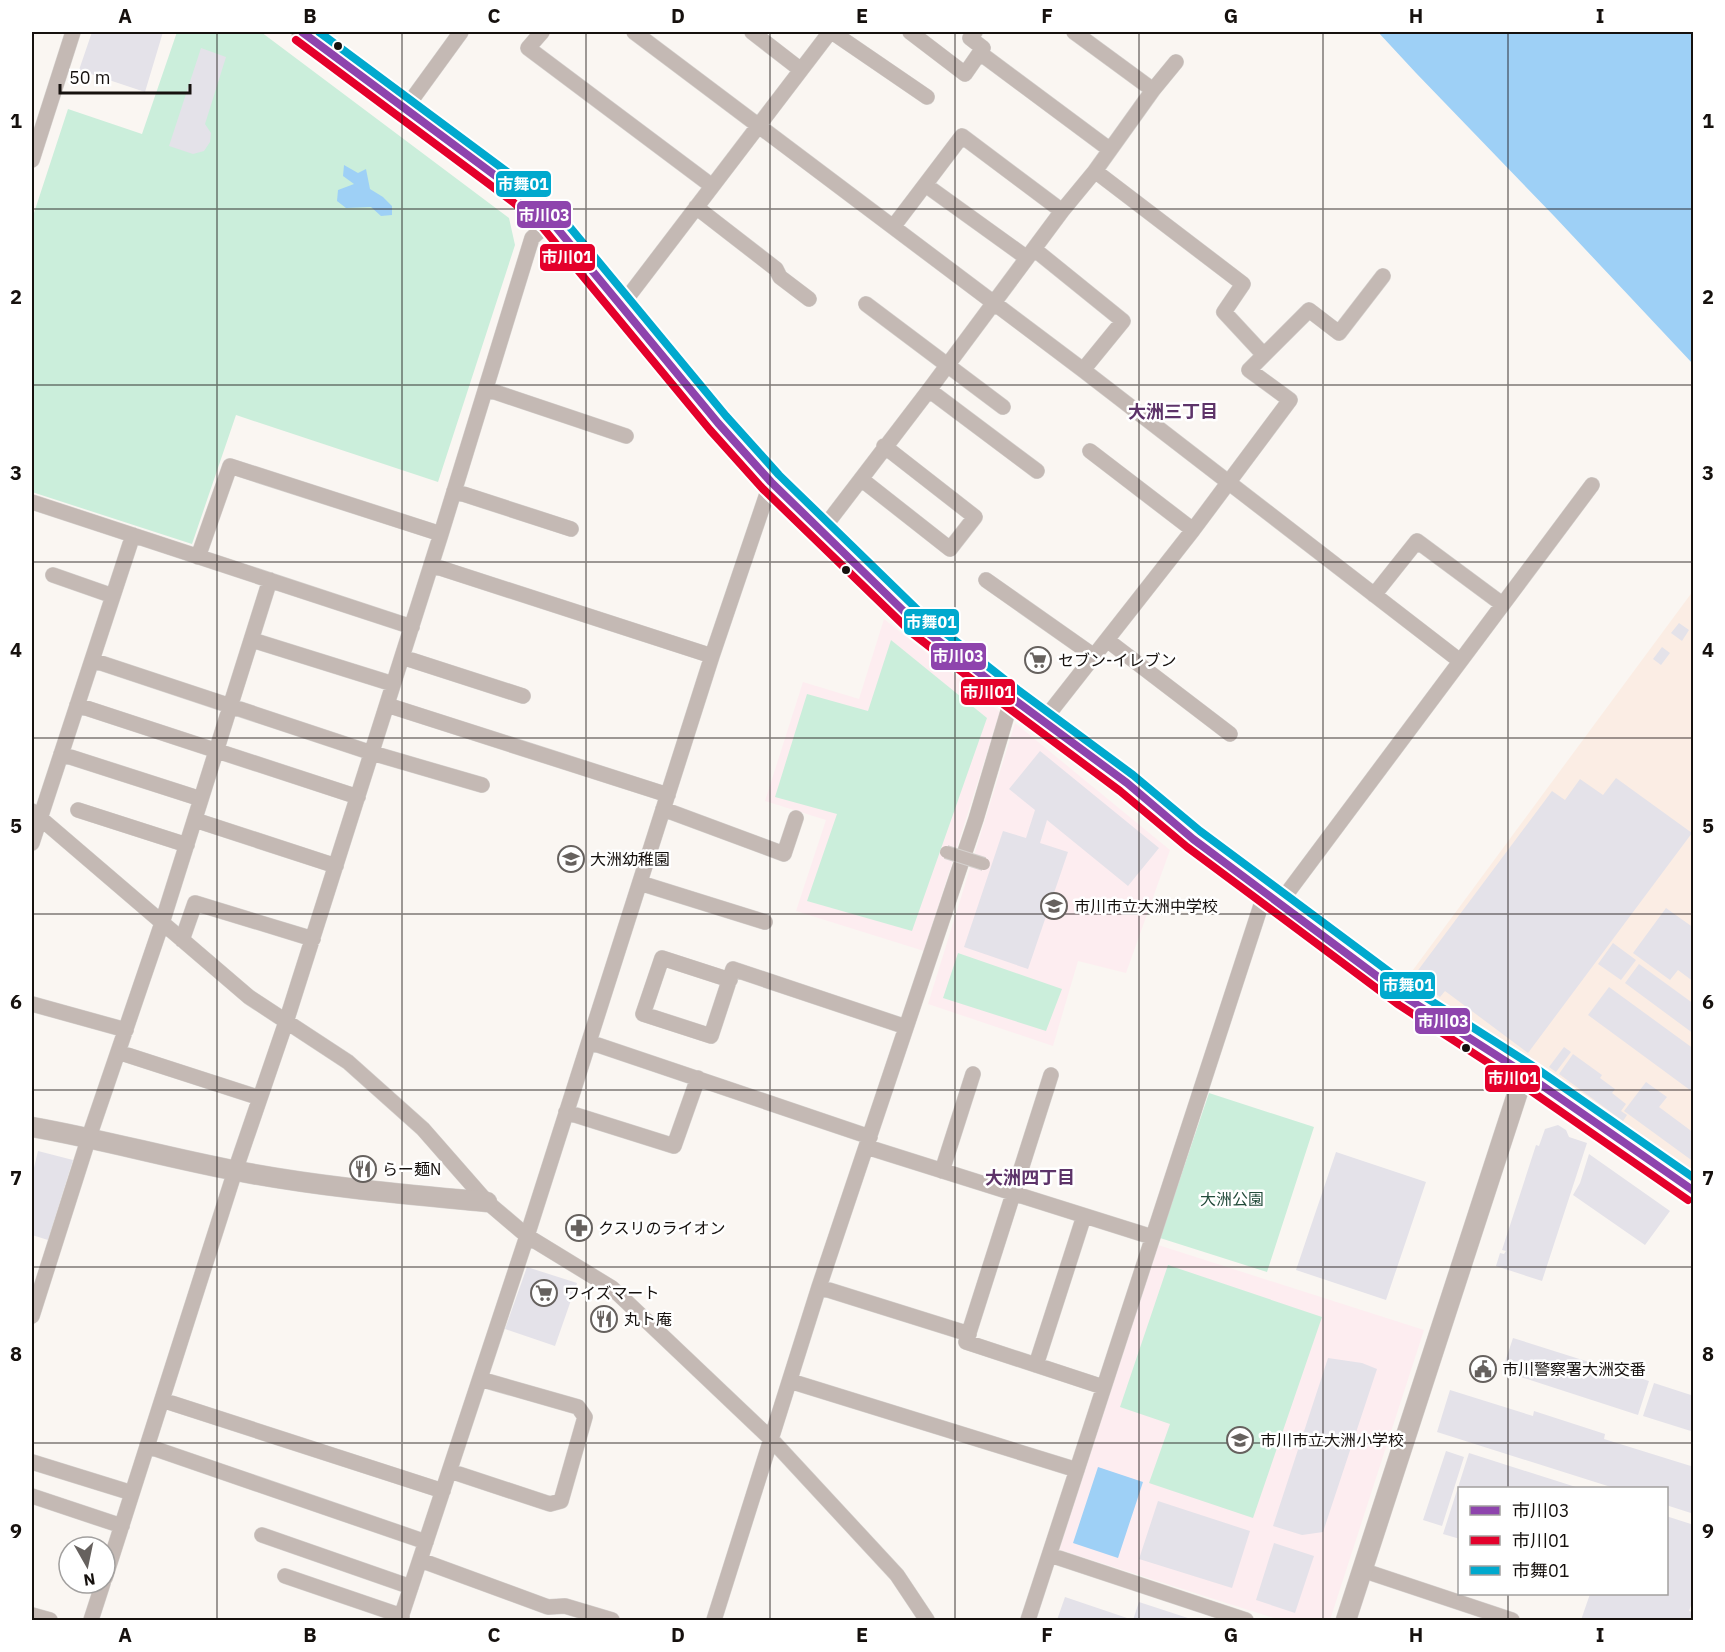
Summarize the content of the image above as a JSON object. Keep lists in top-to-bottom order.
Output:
{
  "districts": ["大洲三丁目", "大洲四丁目"],
  "parks": ["大洲公園"],
  "places": {
    "supermarket": ["セブン-イレブン", "ワイズマート"],
    "school or university": ["大洲幼稚園", "市川市立大洲中学校", "市川市立大洲小学校"],
    "restaurant": ["らー麺N", "丸ト庵"],
    "pharmacy": ["クスリのライオン"],
    "public building": ["市川警察署大洲交番"]
  },
  "lines": ["transit line 市川03", "transit line 市舞01", "transit line 市川01"],
  "legend": ["市川03", "市川01", "市舞01"],
  "scale_bar": "50 m",
  "north": "bottom",
  "grid": {
    "columns": [
      "A",
      "B",
      "C",
      "D",
      "E",
      "F",
      "G",
      "H",
      "I"
    ],
    "rows": [
      "1",
      "2",
      "3",
      "4",
      "5",
      "6",
      "7",
      "8",
      "9"
    ]
  }
}
